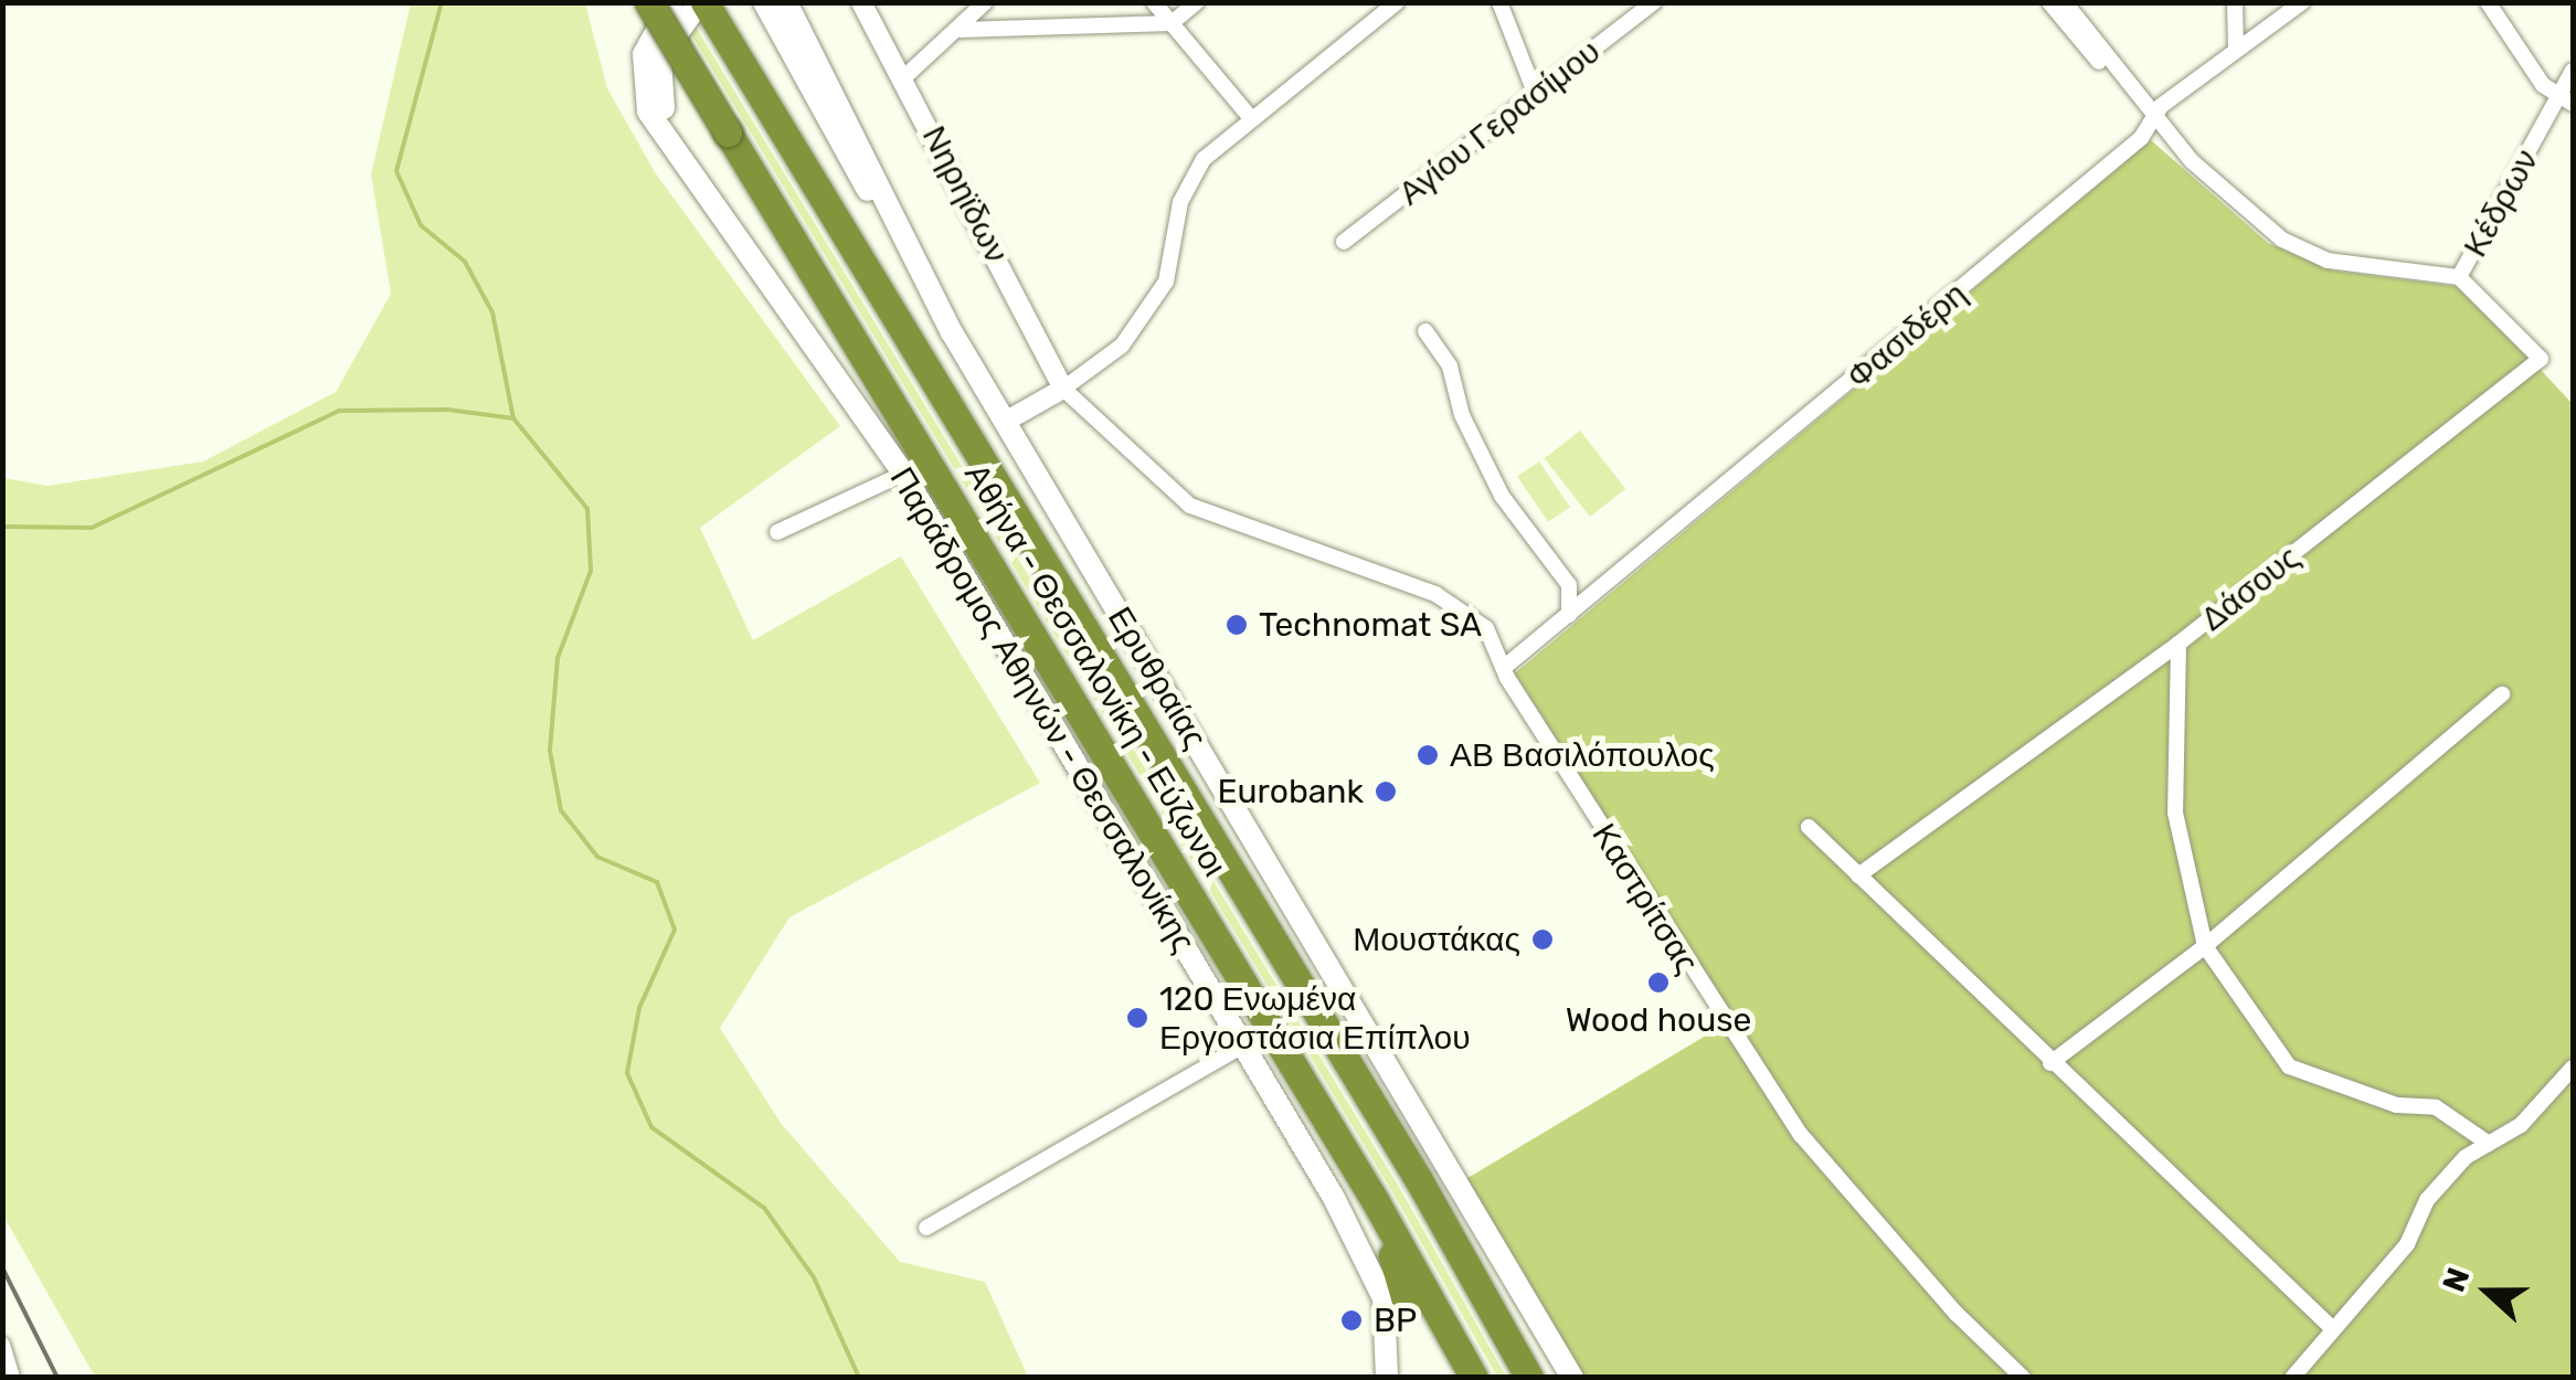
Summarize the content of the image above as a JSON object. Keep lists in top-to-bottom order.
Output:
{
  "streets": {
    "highway": ["Αθήνα - Θεσσαλονίκη - Εύζωνοι"],
    "main road": ["Ερυθραίας", "Παράδρομος Αθηνών - Θεσσαλονίκης"],
    "street": [
      "Αγίου Γερασίμου",
      "Νηρηϊδων",
      "Κέδρων",
      "Φασιδέρη",
      "Δάσους",
      "Καστρίτσας"
    ]
  },
  "crossings": [
    ["Νηρηϊδων", "Καστρίτσας"],
    ["Κέδρων", "Δάσους"],
    ["Φασιδέρη", "Καστρίτσας"],
    ["Αθήνα - Θεσσαλονίκη - Εύζωνοι", "Παράδρομος Αθηνών - Θεσσαλονίκης"]
  ],
  "places": [
    "Technomat SA",
    "ΑΒ Βασιλόπουλος",
    "Eurobank",
    "Μουστάκας",
    "Wood house",
    "120 Ενωμένα Εργοστάσια Επίπλου",
    "BP"
  ],
  "north": "left"
}
